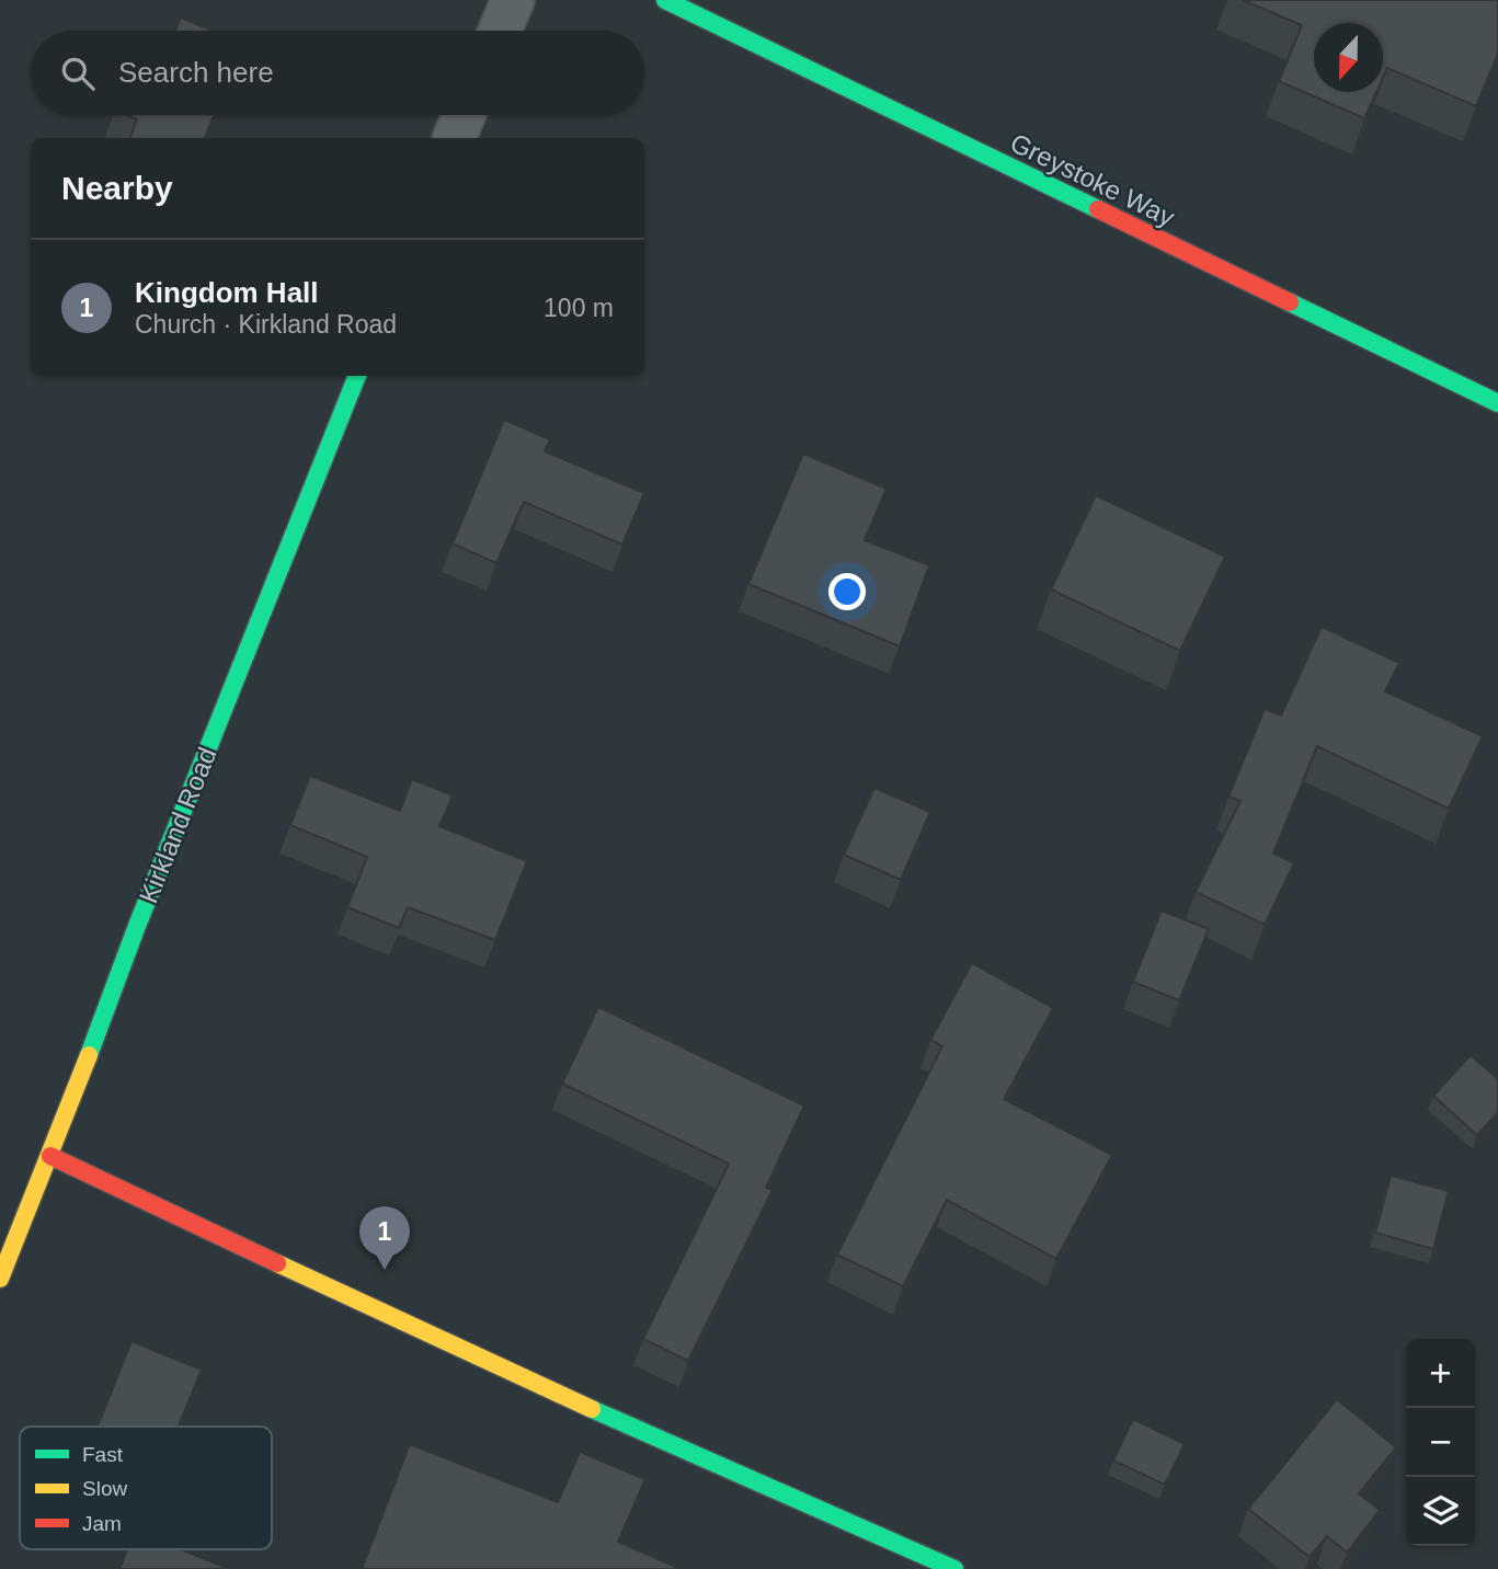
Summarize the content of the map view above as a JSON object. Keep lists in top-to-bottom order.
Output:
{
  "streets": {
    "street": ["Greystoke Way", "Kirkland Road"]
  },
  "legend": ["Fast", "Slow", "Jam"],
  "north": "bottom",
  "page": {
    "search": "Search here",
    "heading": "Nearby",
    "list": [
      {
        "mark": "1",
        "name": "Kingdom Hall",
        "note": "Church · Kirkland Road",
        "value": "100 m"
      }
    ],
    "pins": "1",
    "map_buttons": ["+", "−"]
  }
}
